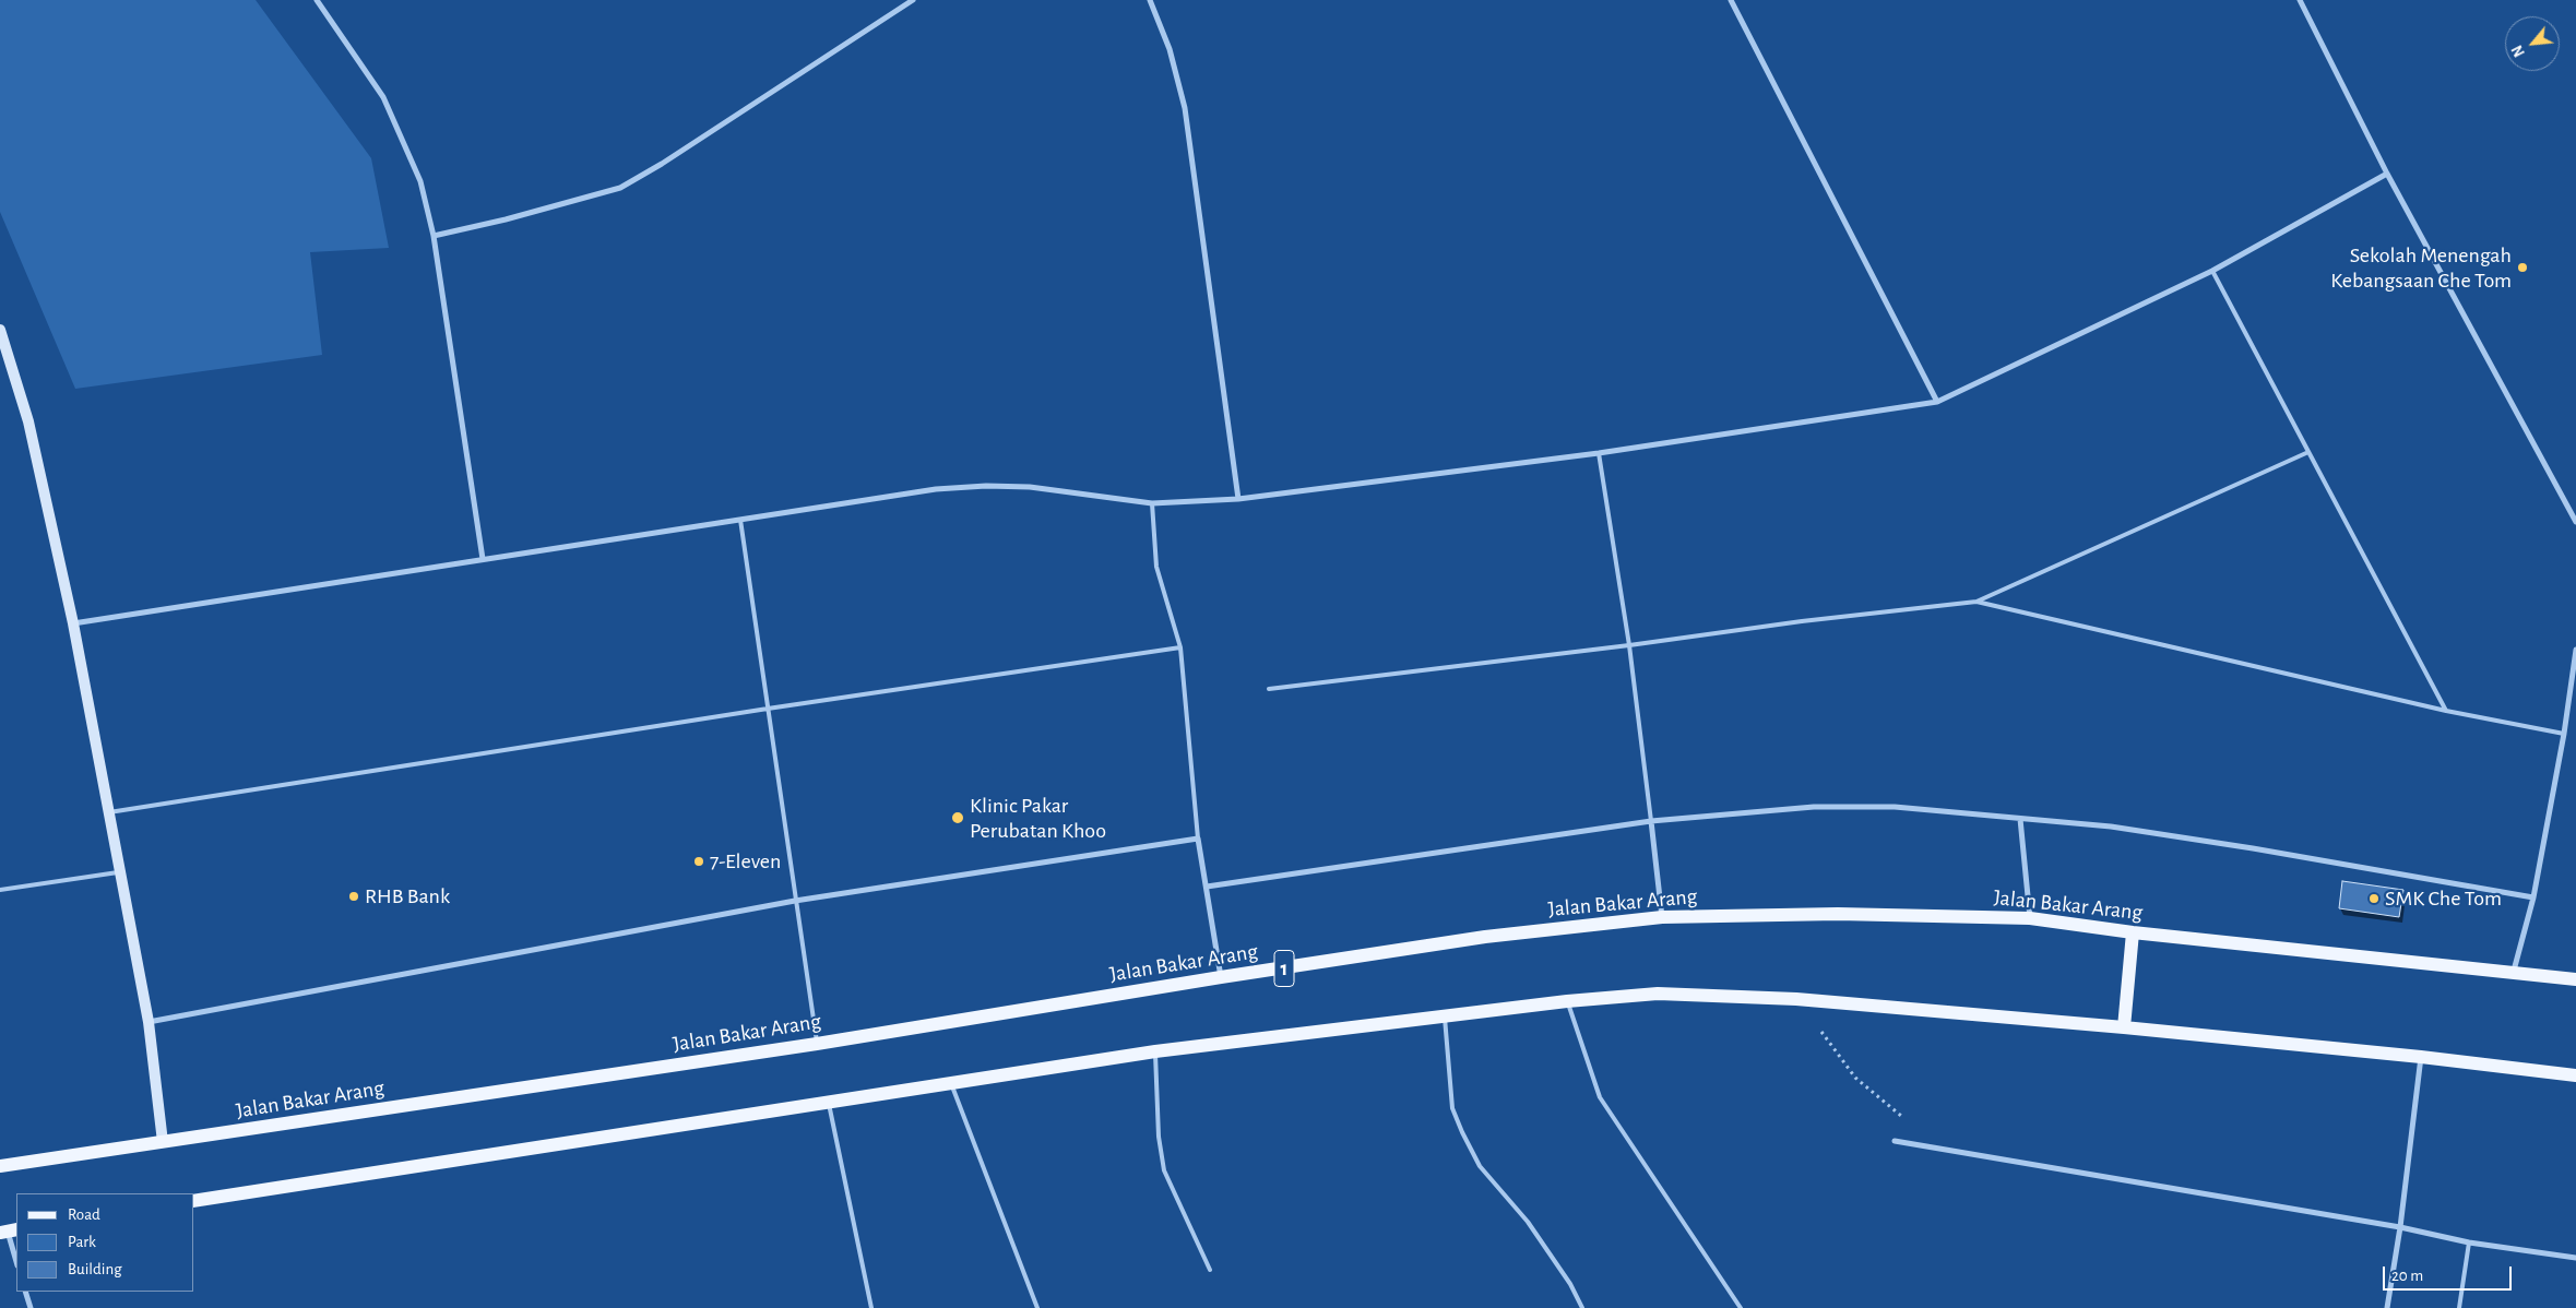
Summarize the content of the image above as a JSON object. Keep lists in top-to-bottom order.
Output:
{
  "streets": {
    "main road": ["Jalan Bakar Arang", "1"]
  },
  "places": [
    "Sekolah Menengah Kebangsaan Che Tom",
    "Klinic Pakar Perubatan Khoo",
    "7-Eleven",
    "RHB Bank",
    "SMK Che Tom"
  ],
  "legend": ["Road", "Park", "Building"],
  "scale_bar": "20 m",
  "north": "bottom left"
}
